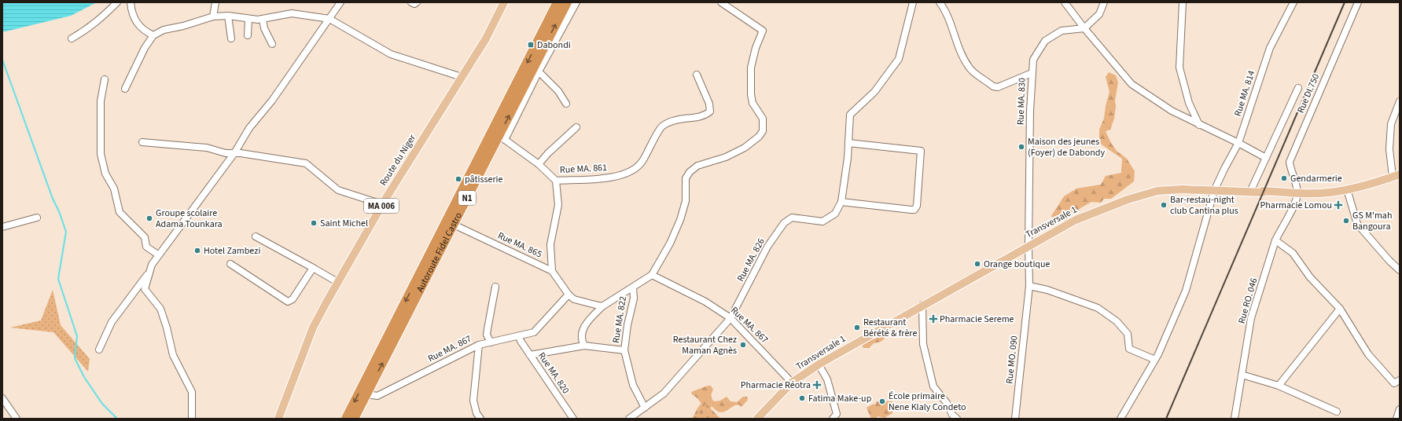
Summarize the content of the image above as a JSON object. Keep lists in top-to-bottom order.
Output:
{
  "streets": {
    "highway": ["N1", "Autoroute Fidel Castro"],
    "main road": ["Route du Niger", "MA 006", "Transversale 1"],
    "street": [
      "Rue MA. 814",
      "Rue DI.750",
      "Rue MA. 830",
      "Rue MA. 861",
      "Rue MA. 865",
      "Rue MA. 826",
      "Rue RO. 046",
      "Rue MA. 822",
      "Rue MA. 867",
      "Rue MO. 090",
      "Rue MA. 820"
    ]
  },
  "crossings": [
    ["Rue MA. 814", "Transversale 1"],
    ["Rue DI.750", "Transversale 1"],
    ["Rue DI.750", "Rue RO. 046"],
    ["Rue MA. 830", "Transversale 1"],
    ["Rue MA. 830", "Rue MO. 090"],
    ["Rue MA. 861", "Autoroute Fidel Castro"],
    ["Transversale 1", "Rue RO. 046"],
    ["Transversale 1", "Rue MA. 867"],
    ["Transversale 1", "Rue MO. 090"],
    ["Rue MA. 865", "Autoroute Fidel Castro"],
    ["Rue MA. 865", "Rue MA. 867"],
    ["Autoroute Fidel Castro", "Rue MA. 867"],
    ["Rue MA. 826", "Rue MA. 822"],
    ["Rue MA. 826", "Rue MA. 867"],
    ["Rue MA. 867", "Rue MA. 820"]
  ],
  "places": {
    "transit": ["Dabondi"],
    "other": [
      "Maison des jeunes (Foyer) de Dabondy",
      "Gendarmerie",
      "pâtisserie",
      "Bar-restau-night club Cantina plus",
      "Groupe scolaire Adama Tounkara",
      "GS M'mah Bangoura",
      "Saint Michel",
      "Hotel Zambezi",
      "Orange boutique",
      "Restaurant Bérété & frère",
      "Restaurant Chez Maman Agnès",
      "Fatima Make-up",
      "École primaire Nene Klaly Condeto"
    ],
    "health": ["Pharmacie Lomou", "Pharmacie Sereme", "Pharmacie Réotra"]
  }
}
